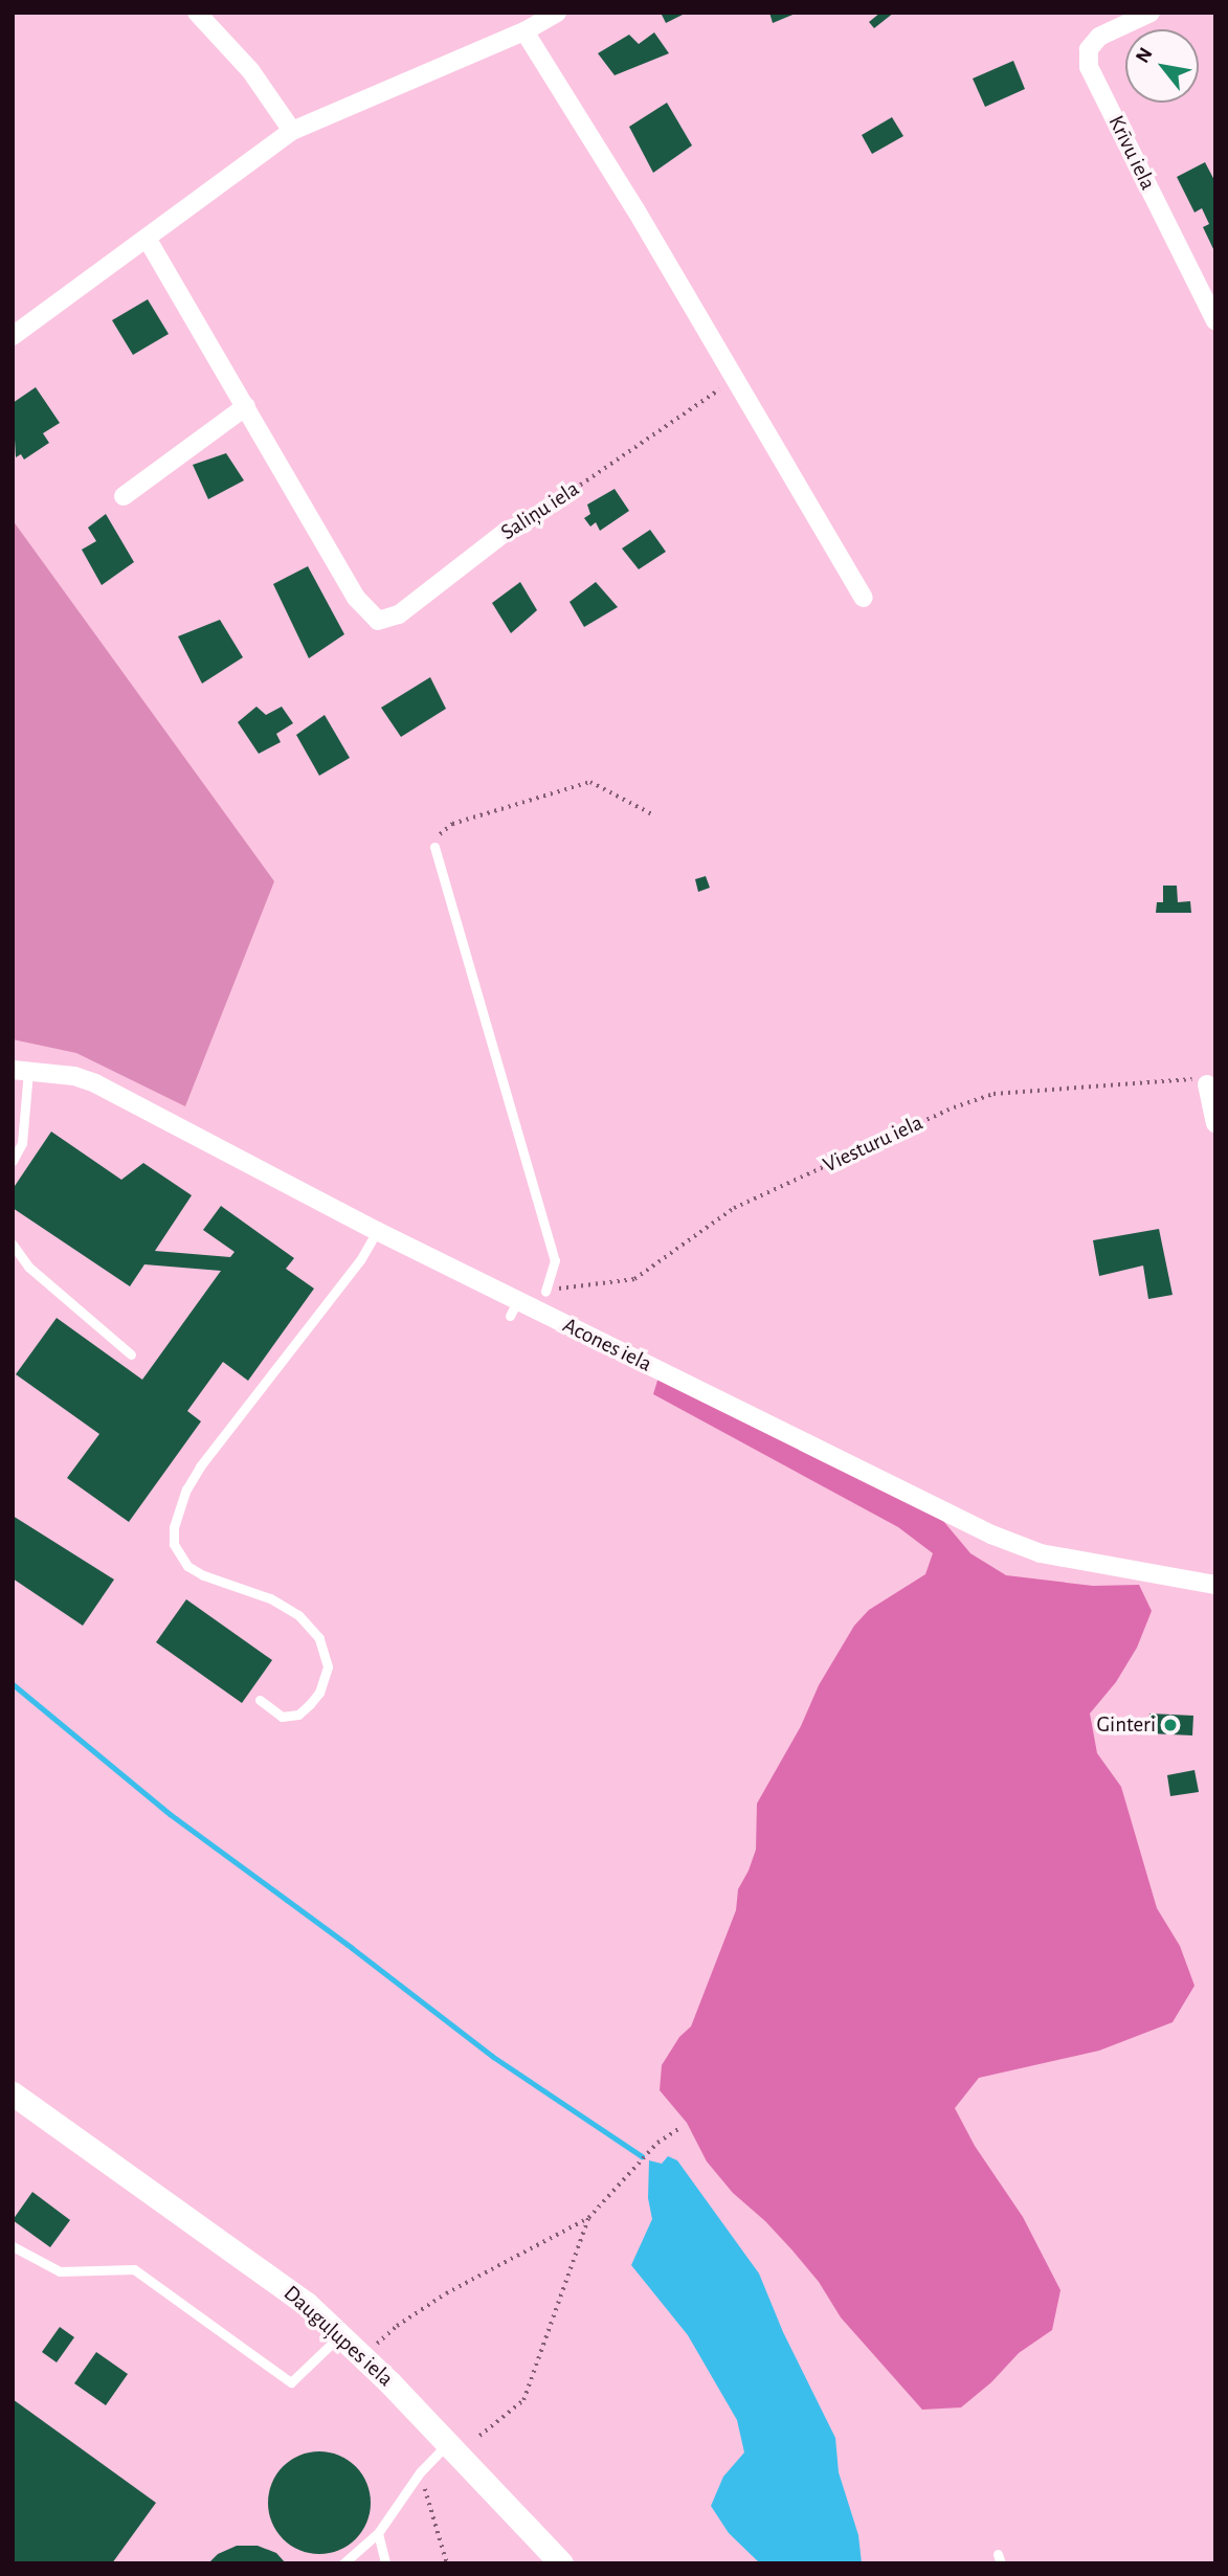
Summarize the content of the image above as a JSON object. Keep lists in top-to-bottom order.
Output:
{
  "streets": {
    "street": [
      "Krīvu iela",
      "Saliņu iela",
      "Acones iela",
      "Dauguļupes iela"
    ],
    "path": ["Viesturu iela"]
  },
  "places": ["Ginteri"],
  "north": "top left"
}
